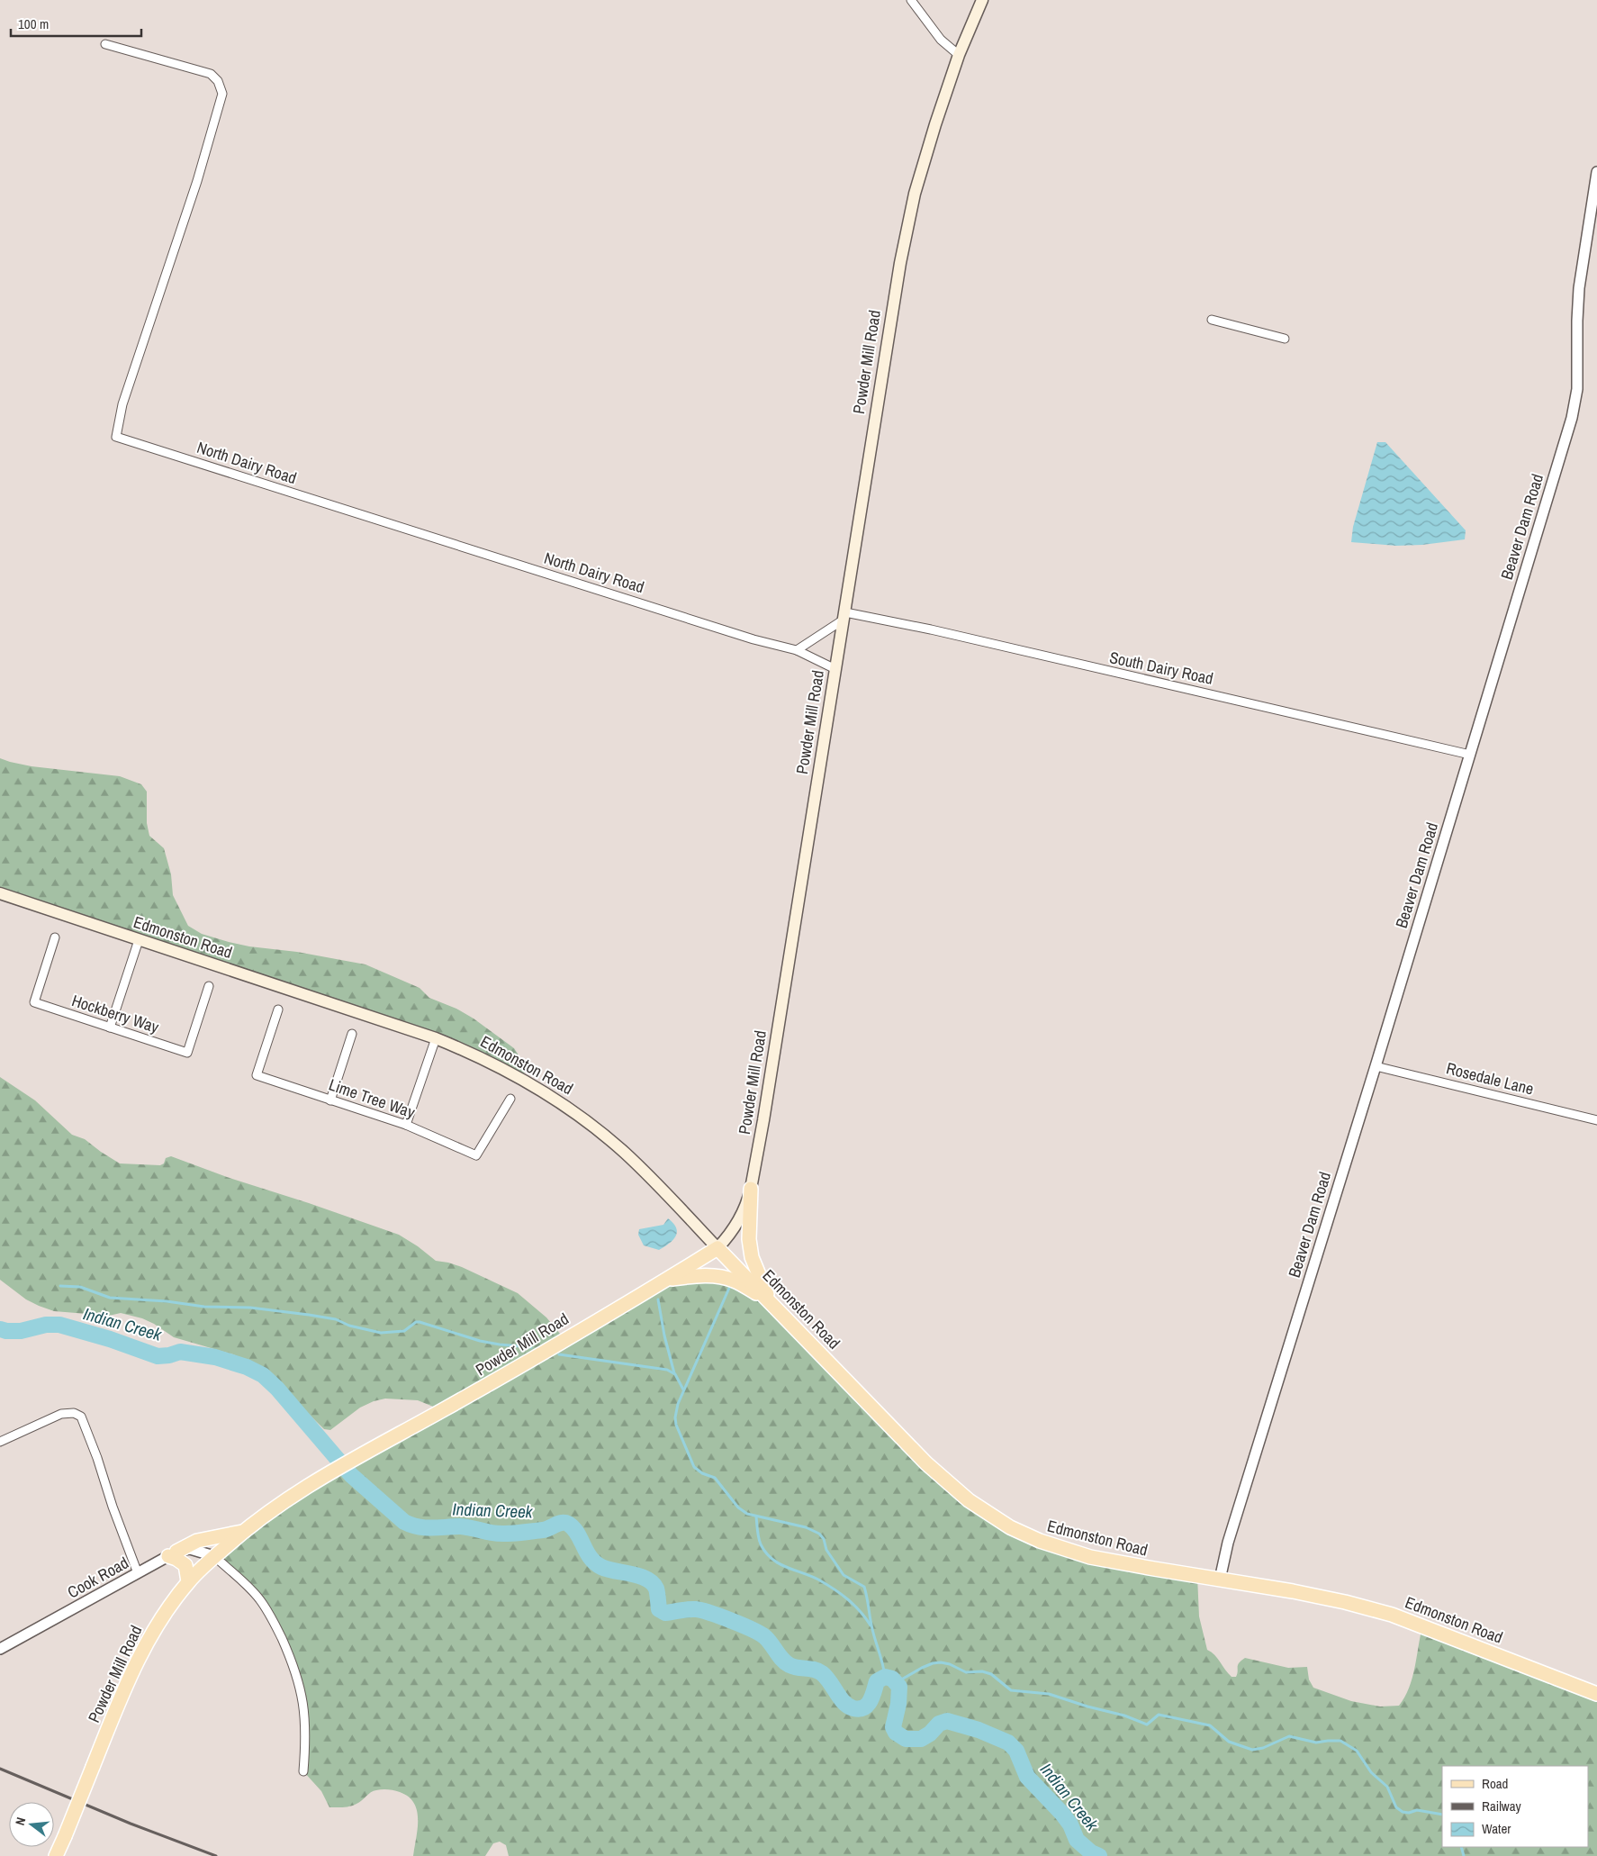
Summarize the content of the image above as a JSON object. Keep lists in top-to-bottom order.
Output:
{
  "streets": {
    "main road": ["Powder Mill Road", "Edmonston Road"],
    "street": [
      "North Dairy Road",
      "Beaver Dam Road",
      "South Dairy Road",
      "Hockberry Way",
      "Rosedale Lane",
      "Lime Tree Way",
      "Cook Road"
    ]
  },
  "crossings": [
    ["Powder Mill Road", "North Dairy Road"],
    ["Powder Mill Road", "South Dairy Road"],
    ["Powder Mill Road", "Edmonston Road"],
    ["Powder Mill Road", "Cook Road"],
    ["Beaver Dam Road", "South Dairy Road"],
    ["Beaver Dam Road", "Edmonston Road"],
    ["Beaver Dam Road", "Rosedale Lane"]
  ],
  "water": ["Indian Creek"],
  "legend": ["Road", "Railway", "Water"],
  "scale_bar": "100 m",
  "north": "left"
}
